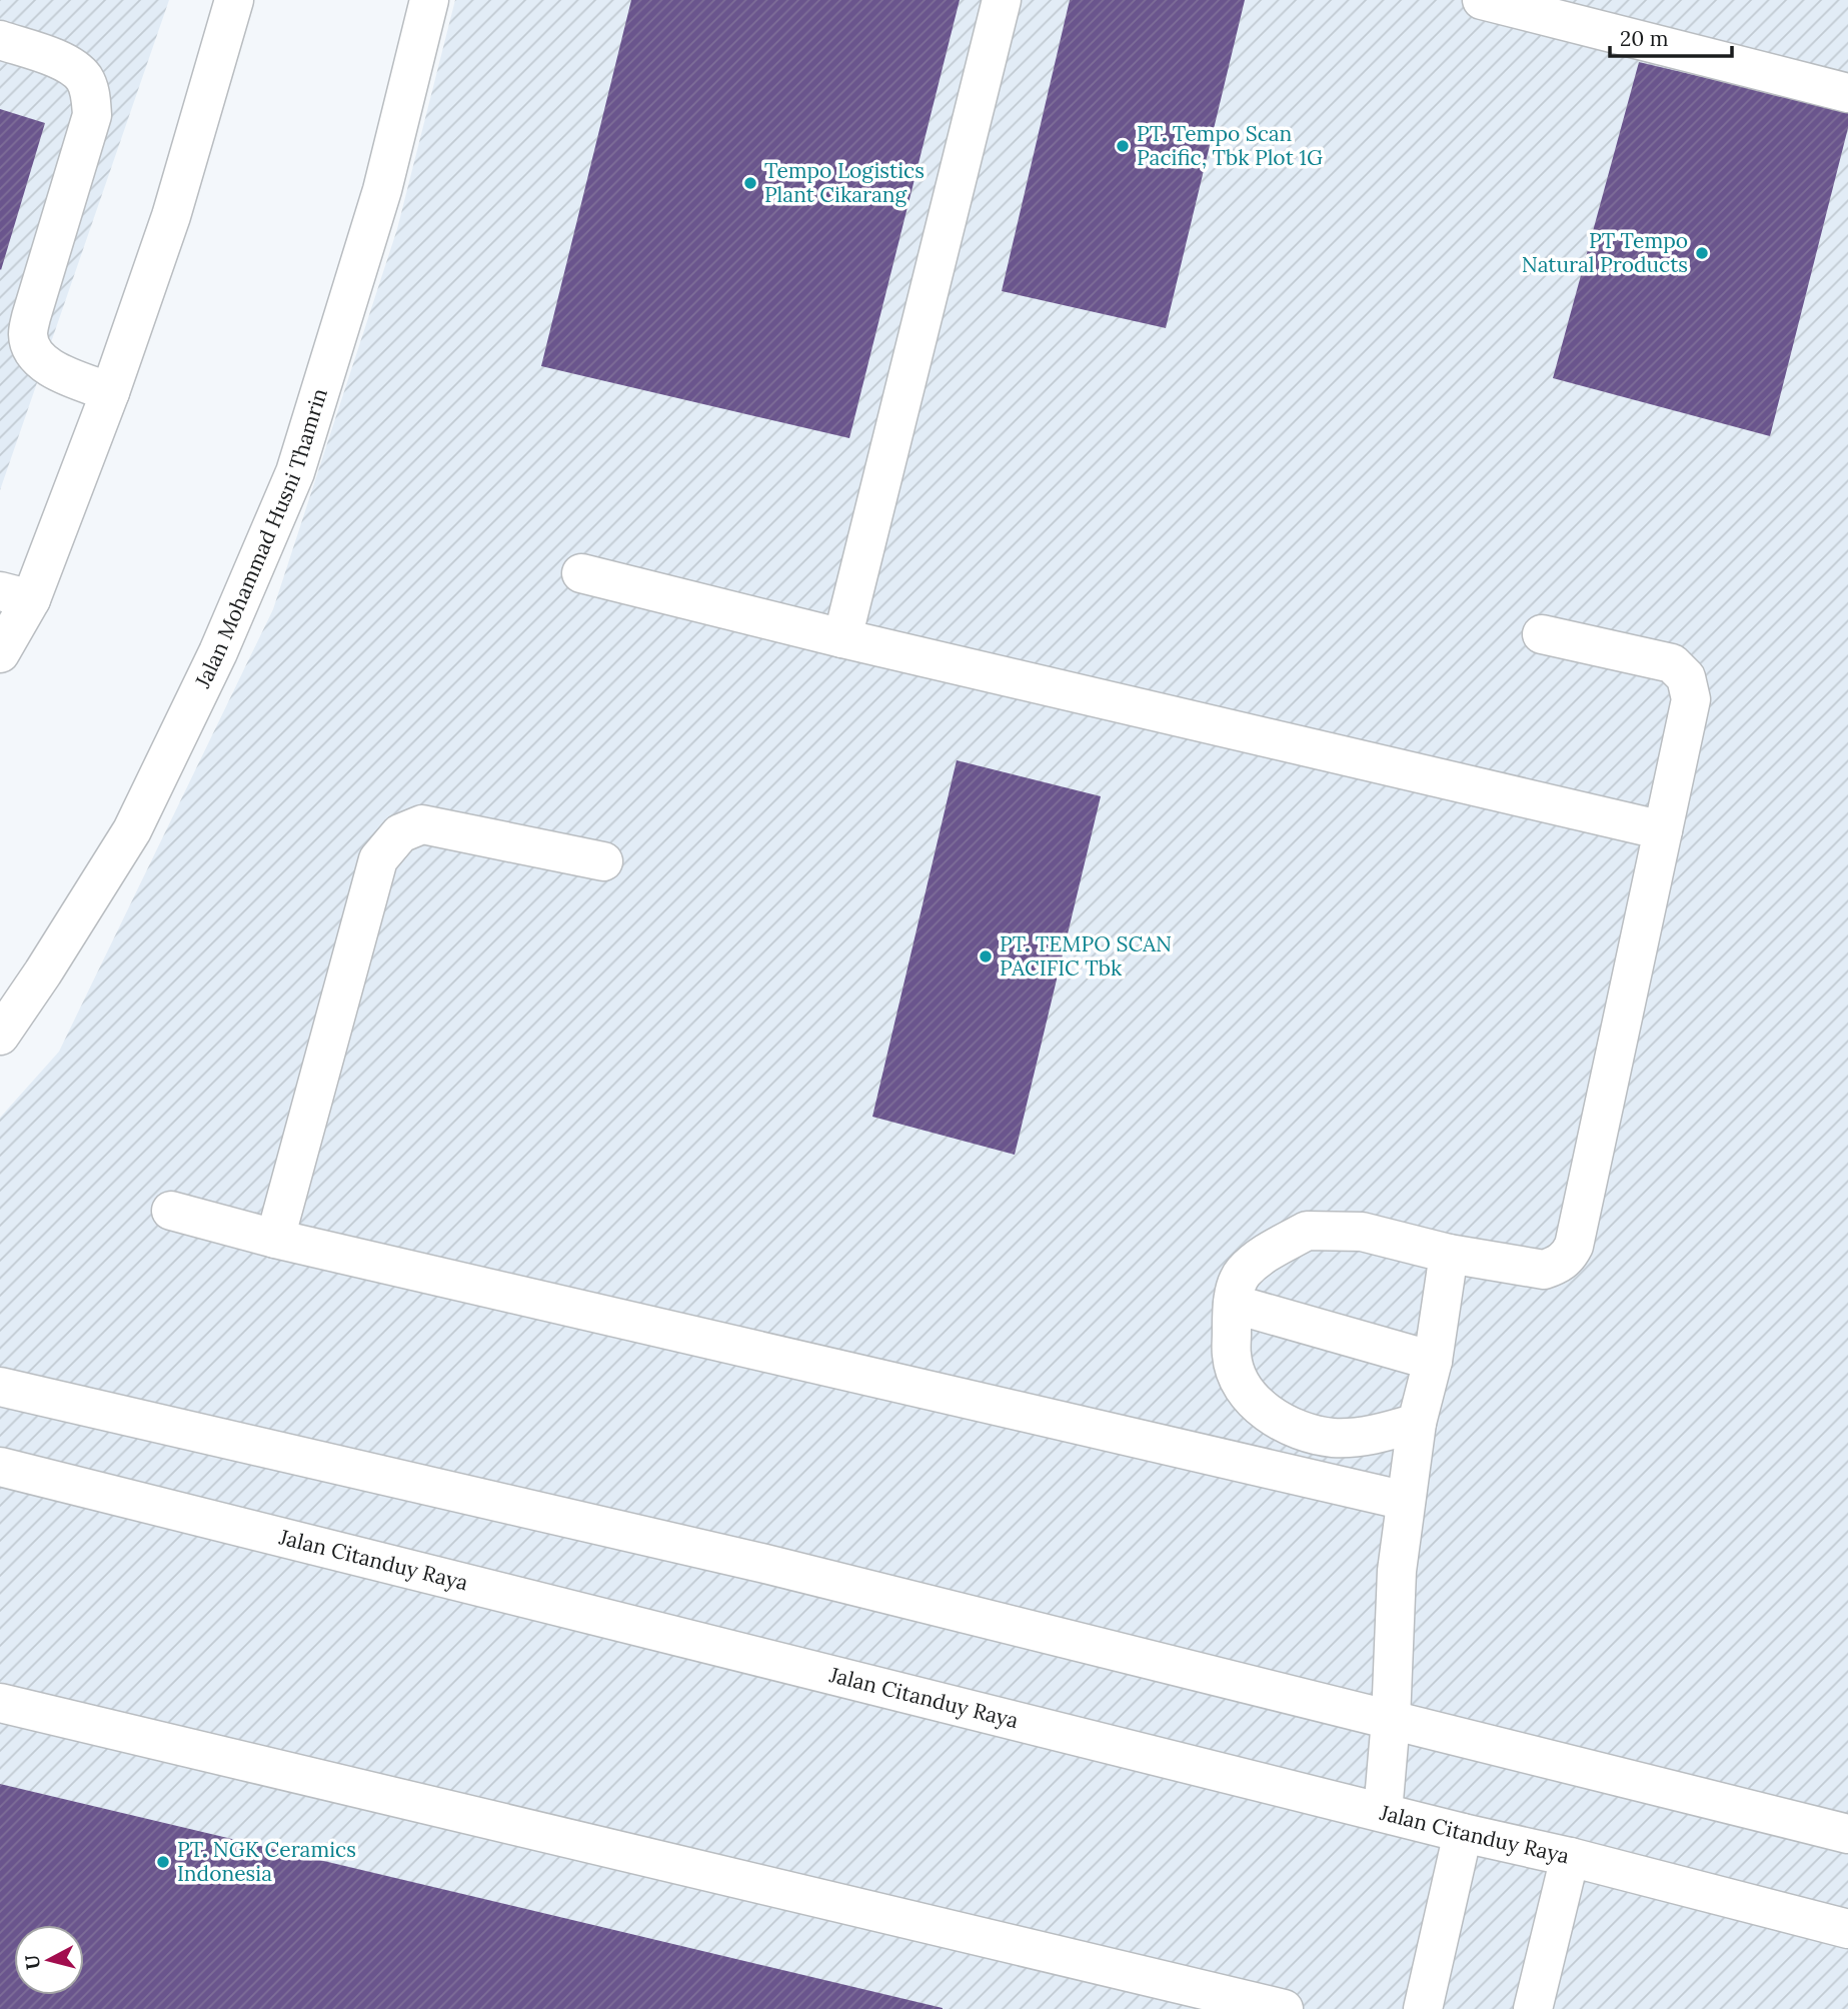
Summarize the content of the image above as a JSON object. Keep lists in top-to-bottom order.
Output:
{
  "streets": {
    "street": ["Jalan Mohammad Husni Thamrin", "Jalan Citanduy Raya"]
  },
  "places": [
    "PT. Tempo Scan Pacific, Tbk Plot 1G",
    "Tempo Logistics Plant Cikarang",
    "PT Tempo Natural Products",
    "PT. TEMPO SCAN PACIFIC Tbk",
    "PT. NGK Ceramics Indonesia"
  ],
  "scale_bar": "20 m",
  "north": "left"
}
